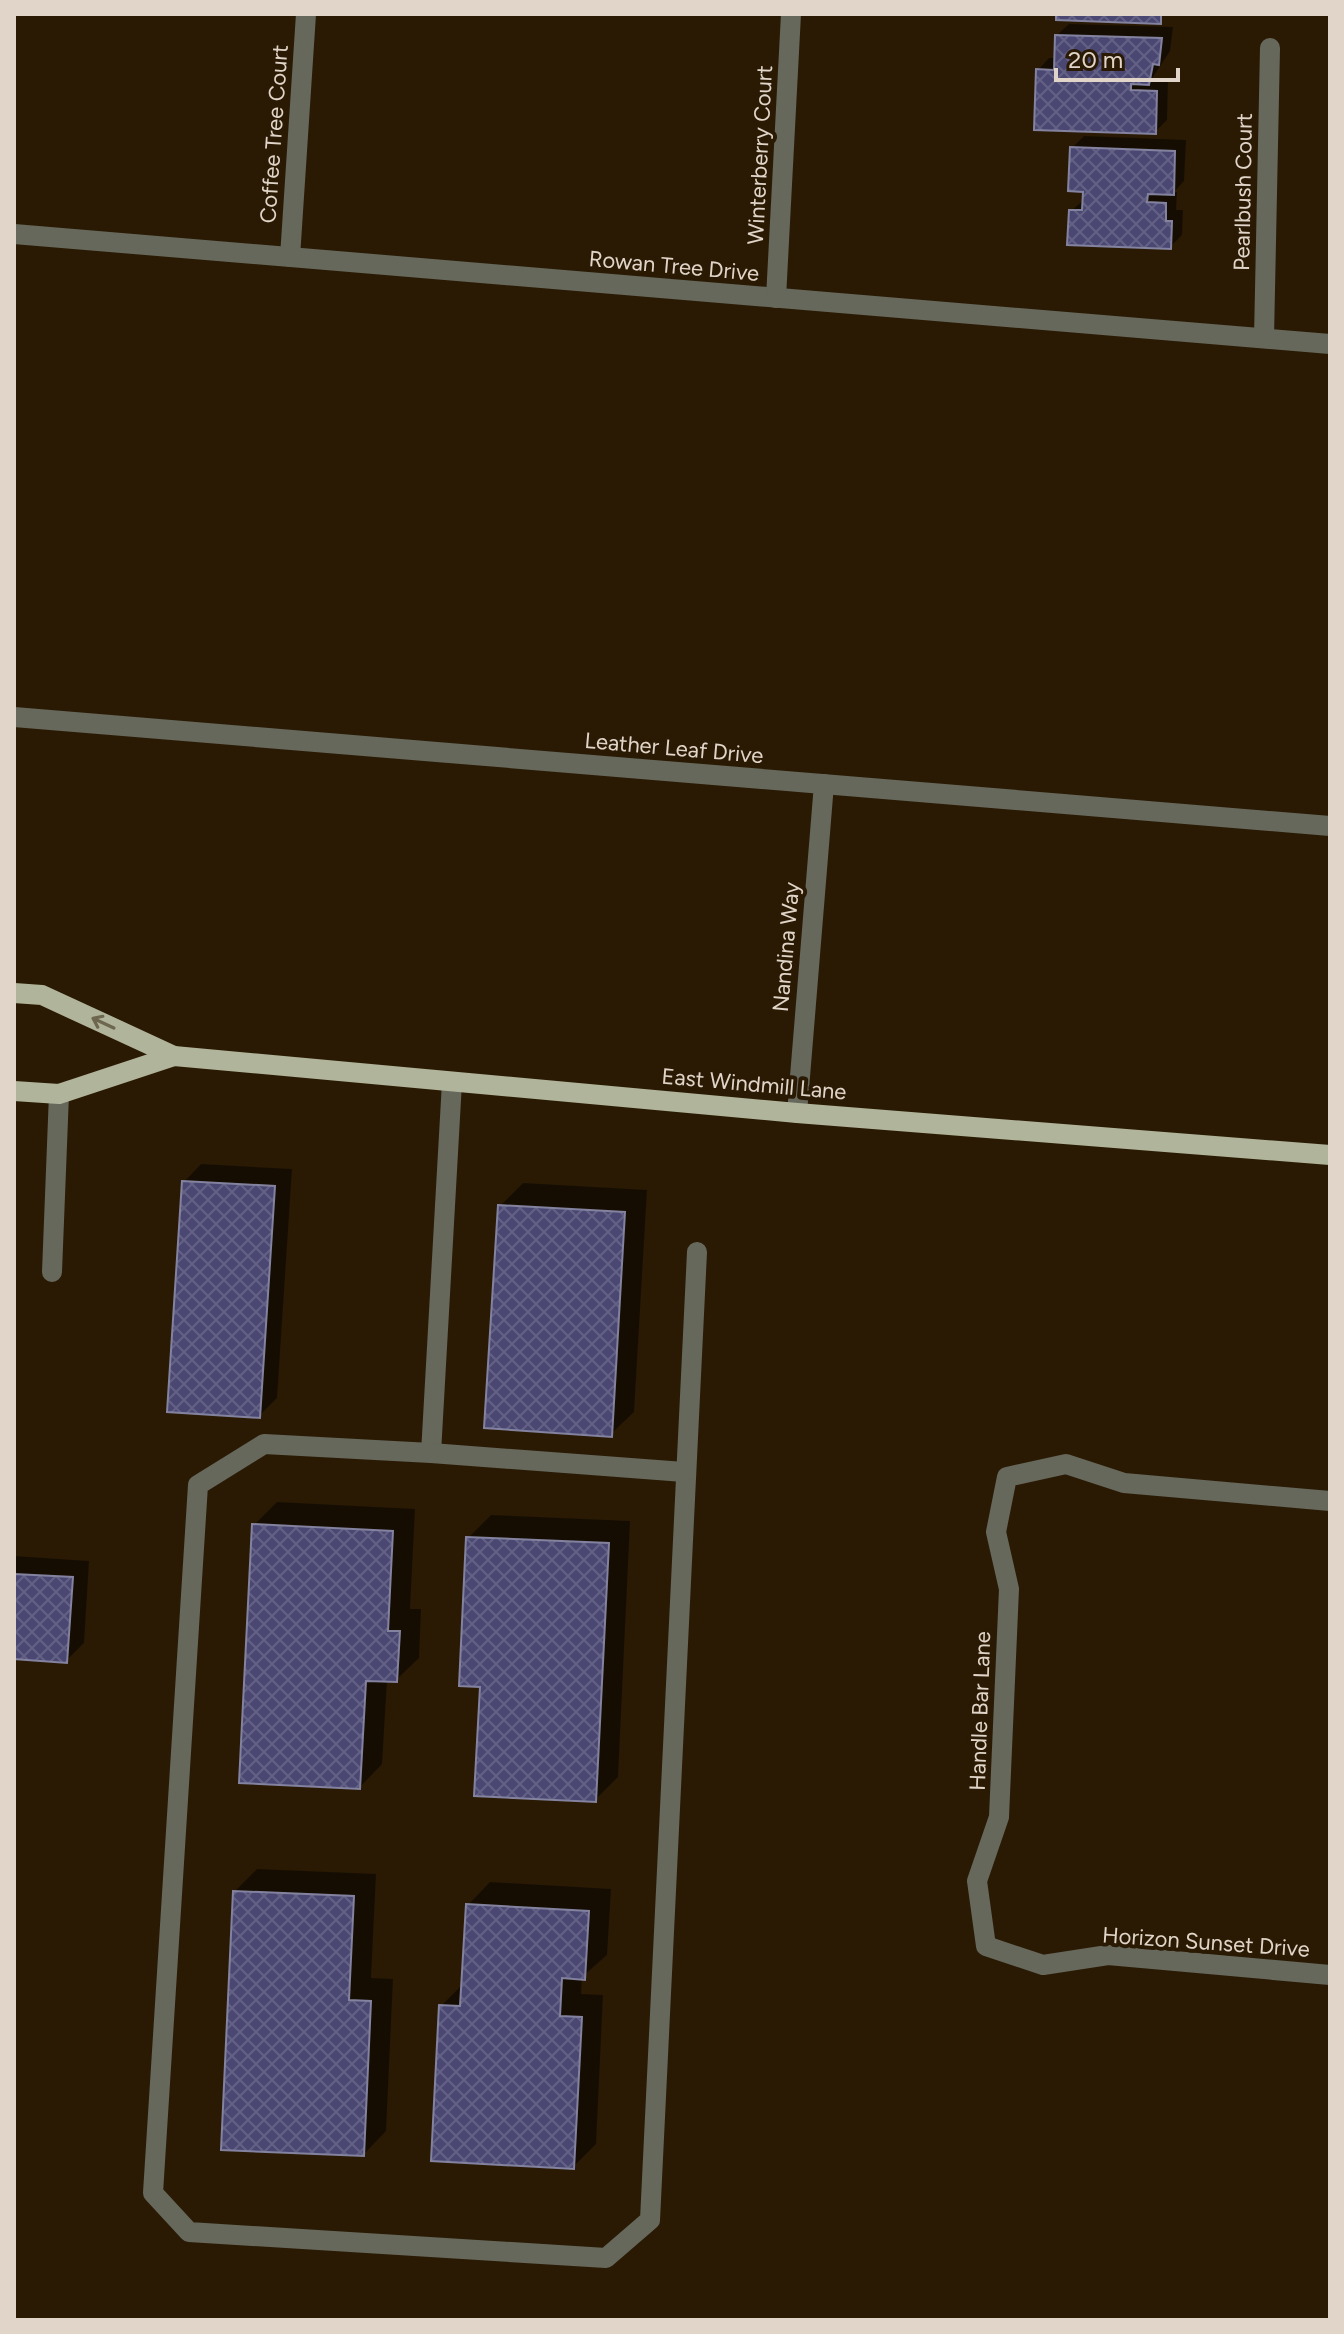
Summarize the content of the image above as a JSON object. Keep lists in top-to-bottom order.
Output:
{
  "streets": {
    "main road": ["East Windmill Lane"],
    "street": [
      "Coffee Tree Court",
      "Winterberry Court",
      "Pearlbush Court",
      "Rowan Tree Drive",
      "Leather Leaf Drive",
      "Nandina Way",
      "Handle Bar Lane",
      "Horizon Sunset Drive"
    ]
  },
  "crossings": [
    ["Coffee Tree Court", "Rowan Tree Drive"],
    ["Winterberry Court", "Rowan Tree Drive"],
    ["Pearlbush Court", "Rowan Tree Drive"],
    ["Leather Leaf Drive", "Nandina Way"],
    ["Nandina Way", "East Windmill Lane"],
    ["Handle Bar Lane", "Horizon Sunset Drive"]
  ],
  "scale_bar": "20 m"
}
